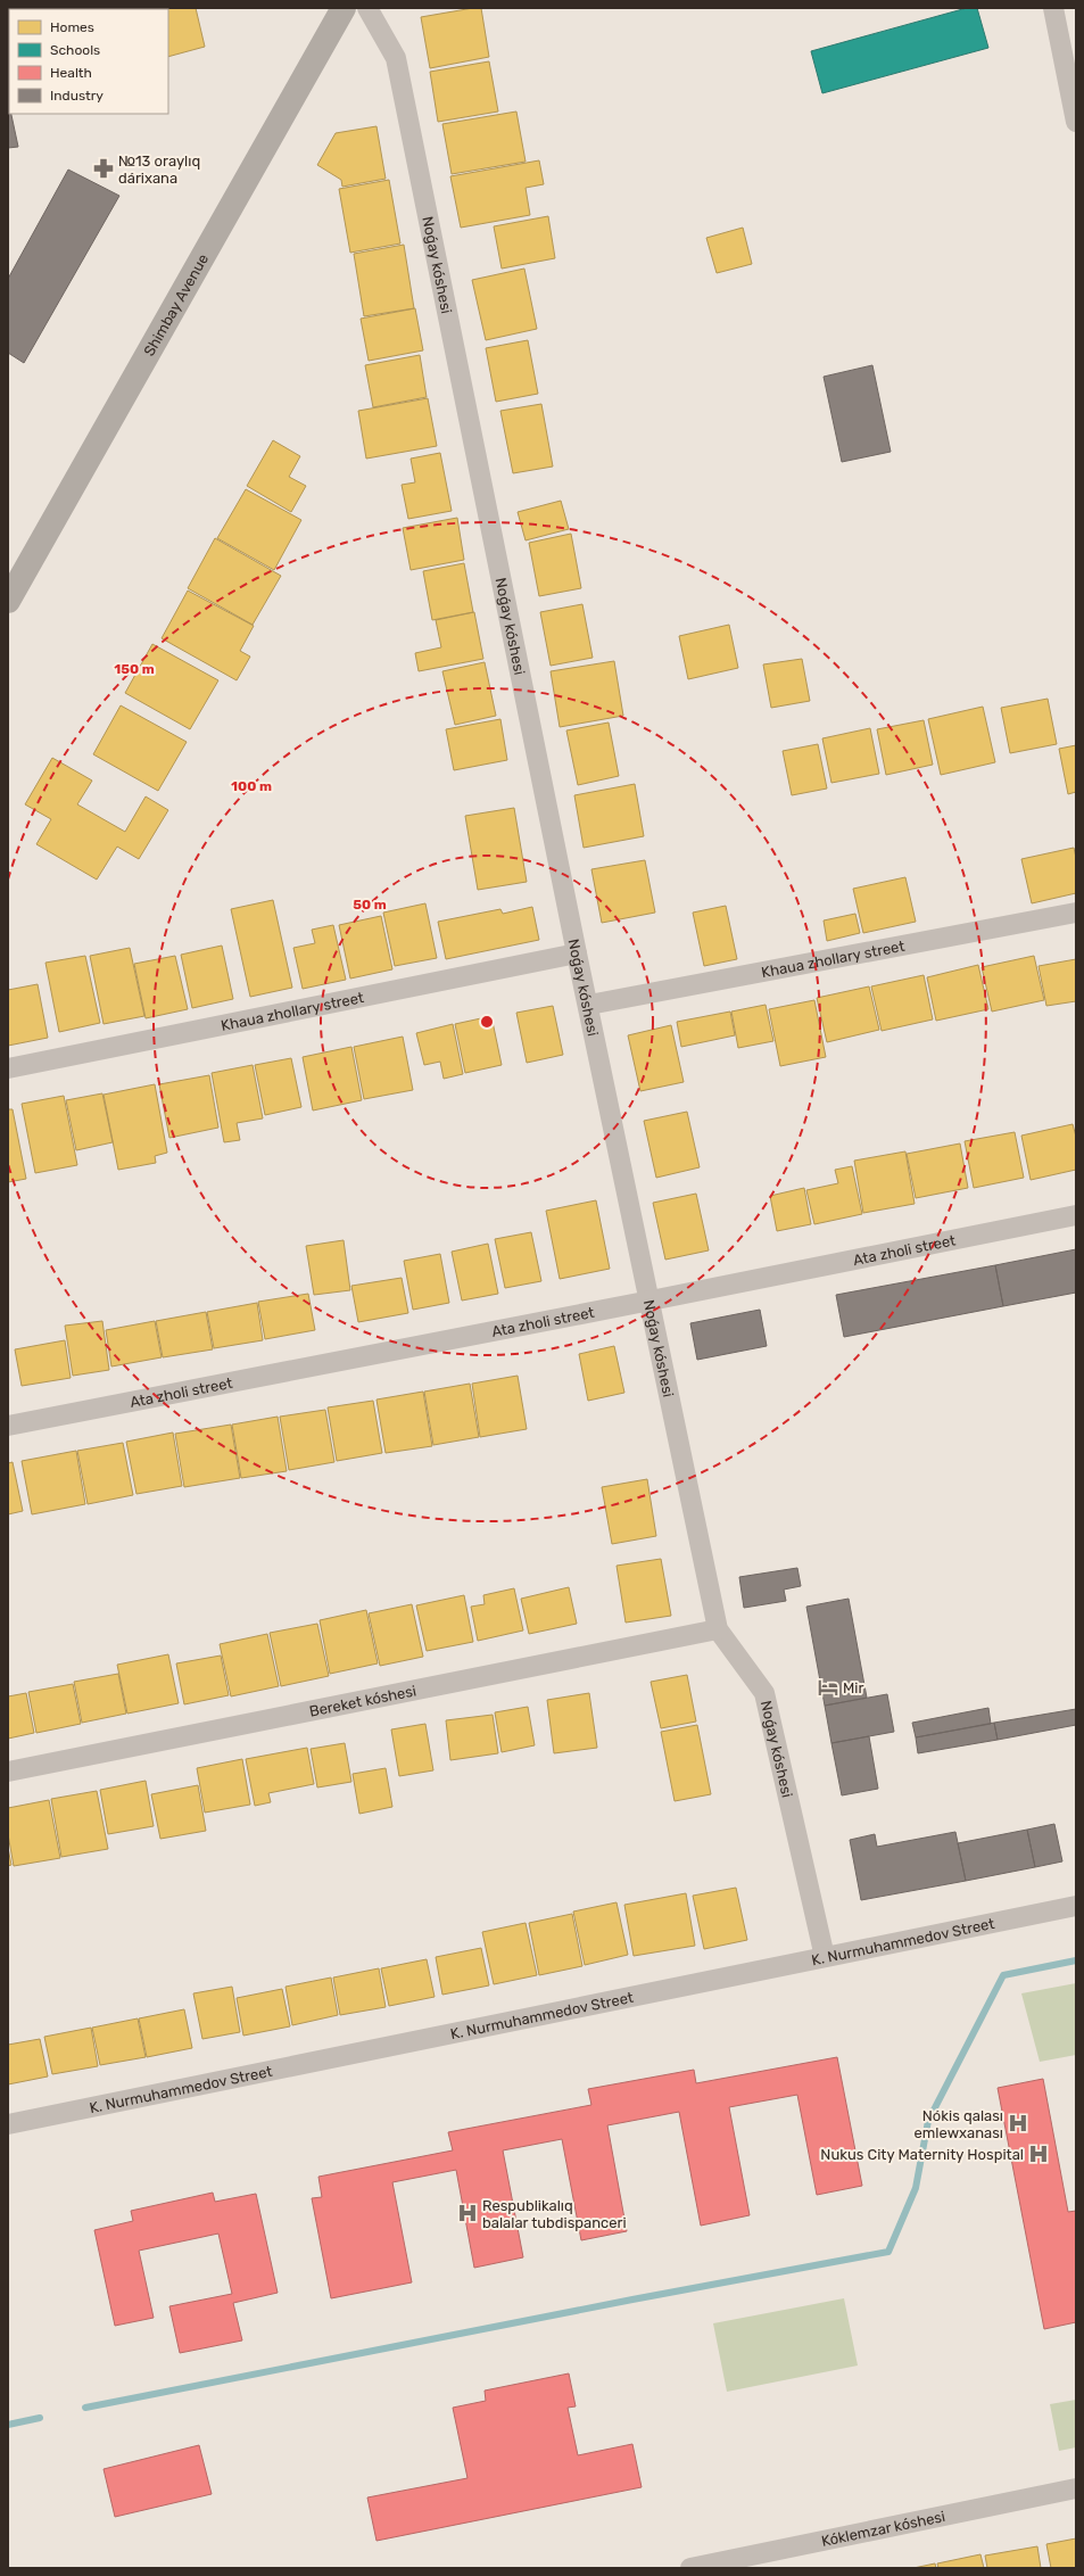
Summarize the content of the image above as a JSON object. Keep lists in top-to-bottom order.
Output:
{
  "streets": {
    "main road": ["Shimbay Avenue"],
    "street": [
      "Noǵay kóshesi",
      "Khaua zhollary street",
      "Ata zholi street",
      "Bereket kóshesi",
      "K. Nurmuhammedov Street",
      "Kóklemzar kóshesi"
    ]
  },
  "crossings": [
    ["Noǵay kóshesi", "Khaua zhollary street"],
    ["Noǵay kóshesi", "Ata zholi street"],
    ["Noǵay kóshesi", "Bereket kóshesi"],
    ["Noǵay kóshesi", "K. Nurmuhammedov Street"]
  ],
  "places": {
    "pharmacy": ["№13 oraylıq dárixana"],
    "hotel": ["Mir"],
    "hospital": ["Nókis qalası emlewxanası", "Nukus City Maternity Hospital", "Respublikalıq balalar tubdispanceri"]
  },
  "legend": [
    "Homes",
    "Schools",
    "Health",
    "Industry"
  ],
  "rings": ["150 m", "100 m", "50 m"]
}
